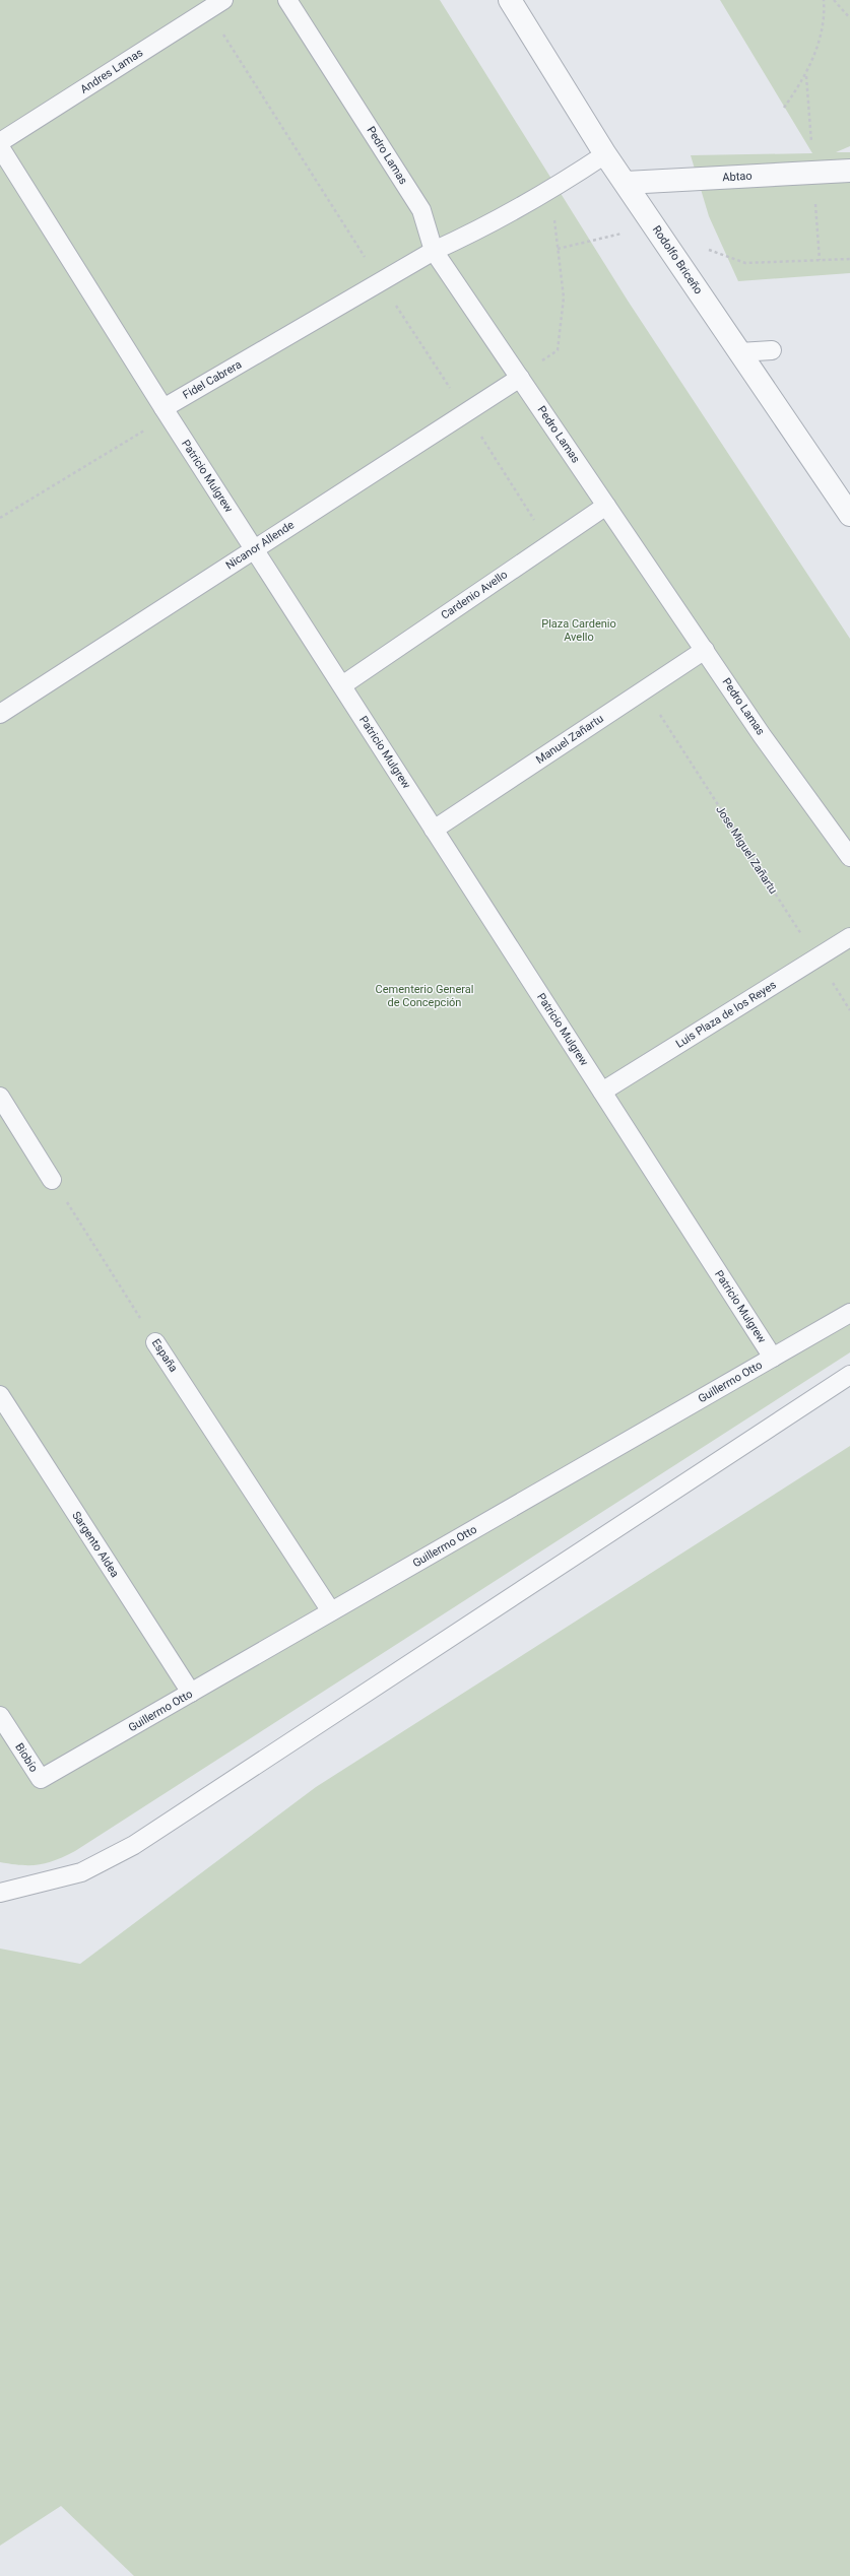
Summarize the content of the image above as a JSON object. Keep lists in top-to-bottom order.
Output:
{
  "streets": {
    "street": ["Abtao", "Rodolfo Briceño"],
    "lane": [
      "Andres Lamas",
      "Pedro Lamas",
      "Fidel Cabrera",
      "Patricio Mulgrew",
      "Nicanor Allende",
      "Cardenio Avello",
      "Manuel Zañartu",
      "Luis Plaza de los Reyes",
      "España",
      "Guillermo Otto",
      "Sargento Aldea",
      "Biobío"
    ],
    "path": ["Jose Miguel Zañartu"]
  },
  "crossings": [
    ["Pedro Lamas", "Fidel Cabrera"],
    ["Pedro Lamas", "Nicanor Allende"],
    ["Pedro Lamas", "Cardenio Avello"],
    ["Pedro Lamas", "Manuel Zañartu"],
    ["Abtao", "Rodolfo Briceño"],
    ["Rodolfo Briceño", "Fidel Cabrera"],
    ["Fidel Cabrera", "Patricio Mulgrew"],
    ["Patricio Mulgrew", "Nicanor Allende"],
    ["Patricio Mulgrew", "Cardenio Avello"],
    ["Patricio Mulgrew", "Manuel Zañartu"],
    ["Patricio Mulgrew", "Luis Plaza de los Reyes"],
    ["Patricio Mulgrew", "Guillermo Otto"],
    ["Manuel Zañartu", "Jose Miguel Zañartu"],
    ["Jose Miguel Zañartu", "Luis Plaza de los Reyes"],
    ["España", "Guillermo Otto"],
    ["Guillermo Otto", "Sargento Aldea"],
    ["Guillermo Otto", "Biobío"]
  ],
  "parks": ["Plaza Cardenio Avello", "Cementerio General de Concepción"]
}
